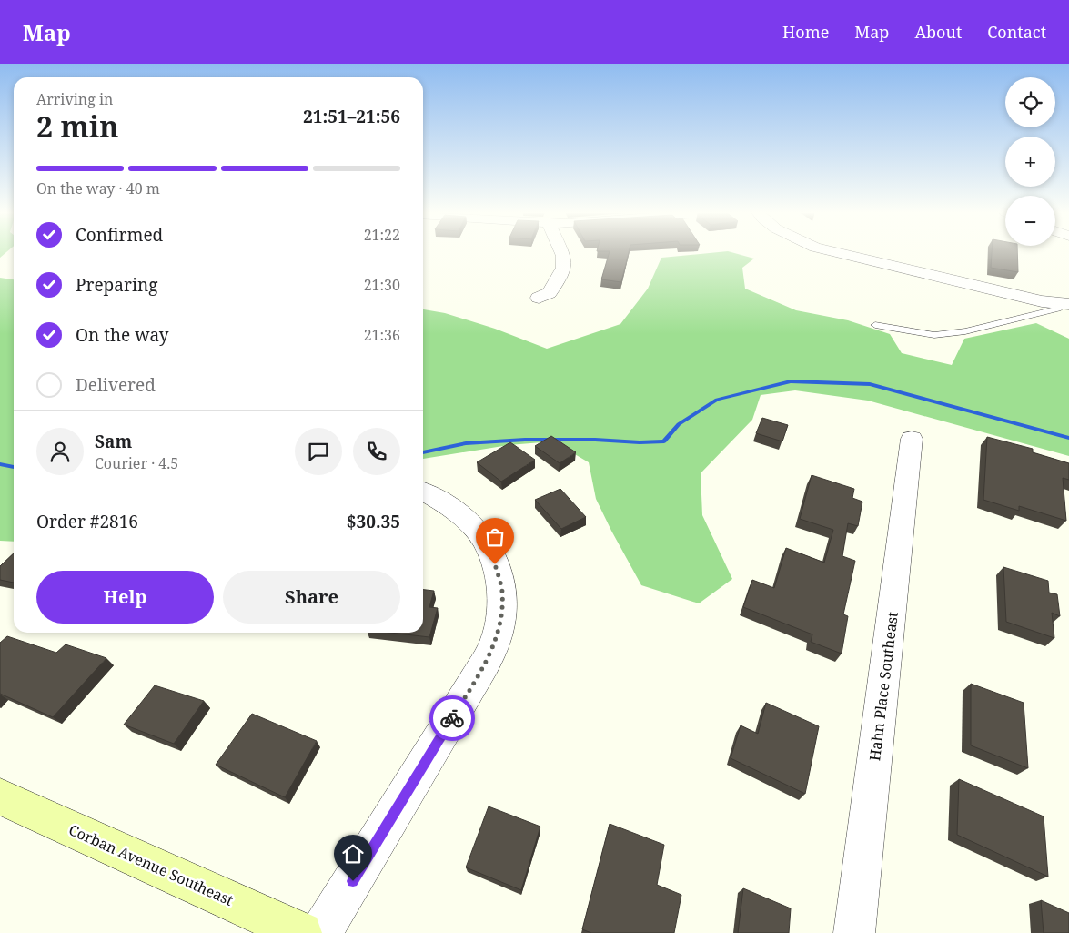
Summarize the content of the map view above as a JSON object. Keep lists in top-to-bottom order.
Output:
{
  "streets": {
    "main road": ["Corban Avenue Southeast"],
    "street": ["Hahn Place Southeast"]
  },
  "page": {
    "header": "Map",
    "nav": [
      "Home",
      "Map",
      "About",
      "Contact"
    ],
    "map_buttons": ["+", "−"],
    "heading": ["2 min", "Arriving in", "21:51–21:56"],
    "panel": [
      "Sam",
      "Courier · 4.5",
      "Order #2816",
      "$30.35"
    ],
    "bar": "On the way · 40 m",
    "list": [
      ["Confirmed", "21:22"],
      ["Preparing", "21:30"],
      ["On the way", "21:36"],
      "Delivered"
    ],
    "buttons": ["Help", "Share"]
  }
}
